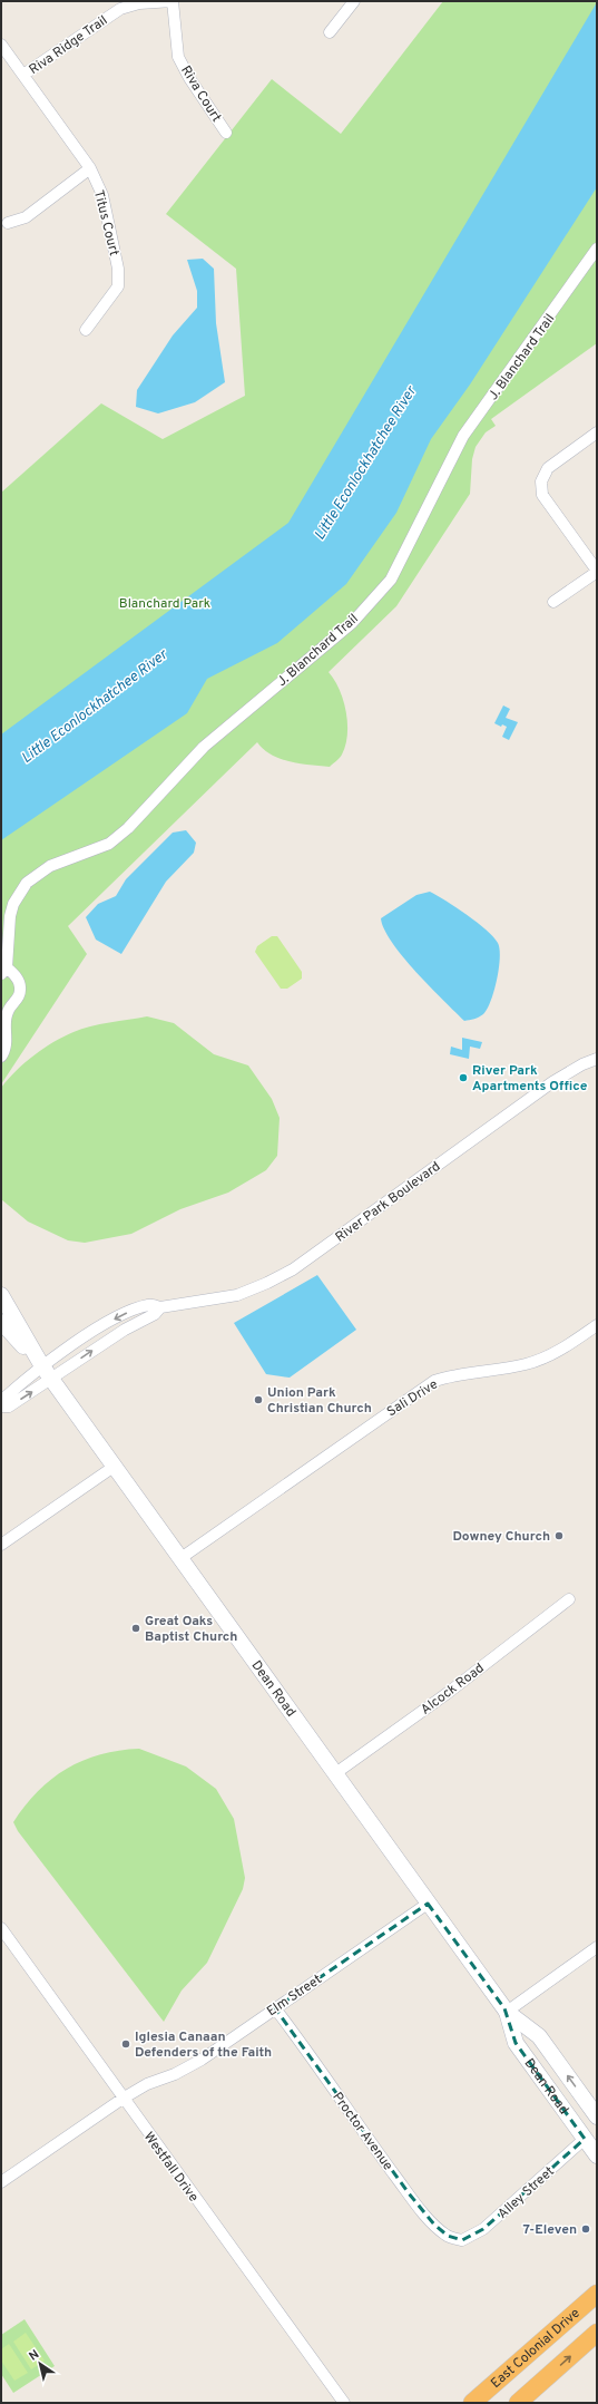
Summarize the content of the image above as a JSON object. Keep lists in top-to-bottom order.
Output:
{
  "streets": {
    "highway": ["East Colonial Drive"],
    "main road": ["Dean Road"],
    "street": [
      "Riva Ridge Trail",
      "Riva Court",
      "Titus Court",
      "J. Blanchard Trail",
      "River Park Boulevard",
      "Sali Drive",
      "Alcock Road",
      "Elm Street",
      "Proctor Avenue",
      "Westfall Drive",
      "Alley Street"
    ]
  },
  "crossings": [
    ["Riva Ridge Trail", "Riva Court"],
    ["Riva Ridge Trail", "Titus Court"],
    ["River Park Boulevard", "Dean Road"],
    ["Sali Drive", "Dean Road"],
    ["Alcock Road", "Dean Road"],
    ["Dean Road", "Elm Street"],
    ["Dean Road", "Alley Street"],
    ["Elm Street", "Proctor Avenue"],
    ["Elm Street", "Westfall Drive"],
    ["Proctor Avenue", "Alley Street"]
  ],
  "water": ["Little Econlockhatchee River"],
  "parks": ["Blanchard Park"],
  "places": [
    "River Park Apartments Office",
    "Union Park Christian Church",
    "Downey Church",
    "Great Oaks Baptist Church",
    "Iglesia Canaan Defenders of the Faith",
    "7-Eleven"
  ],
  "north": "top left"
}
